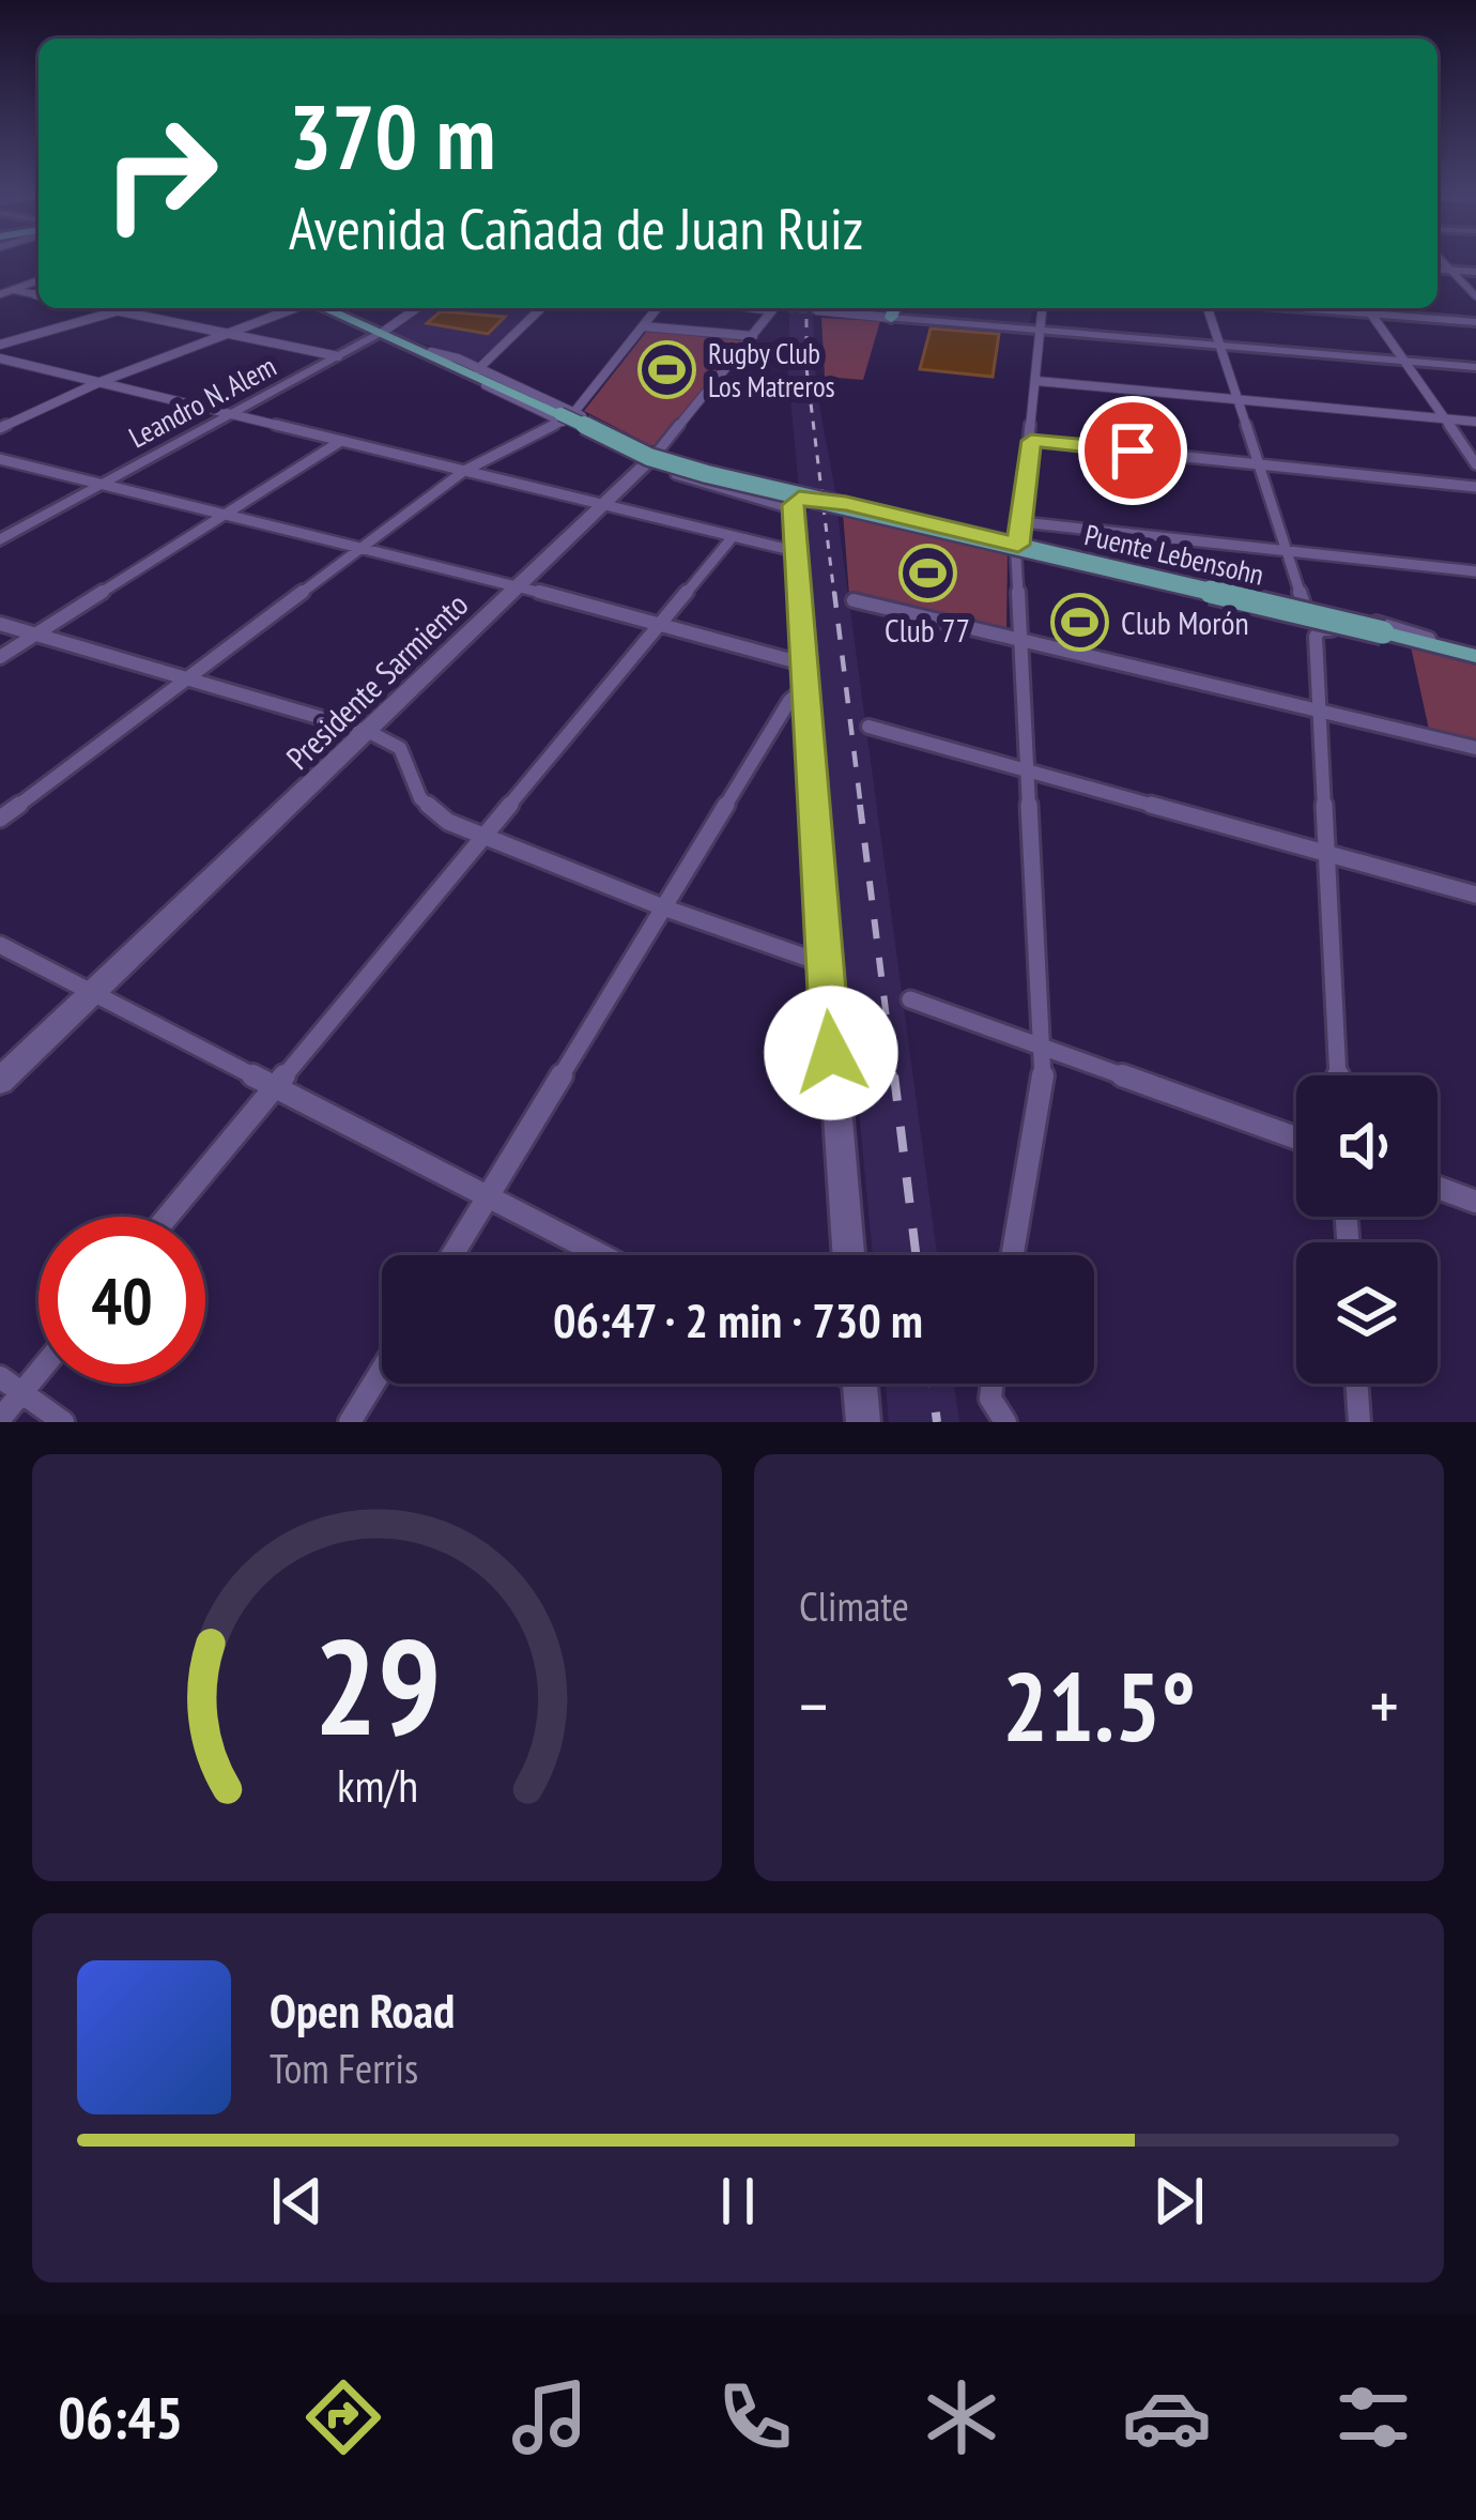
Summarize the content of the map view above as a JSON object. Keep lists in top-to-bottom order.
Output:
{
  "streets": {
    "main road": ["Puente Lebensohn"],
    "street": ["Leandro N. Alem", "Presidente Sarmiento"]
  },
  "crossings": [
    ["Leandro N. Alem", "Puente Lebensohn"]
  ],
  "places": {
    "sports": ["Rugby Club Los Matreros", "Club 77", "Club Morón"]
  },
  "page": {
    "turn": ["370 m", "Avenida Cañada de Juan Ruiz"],
    "limit": "40",
    "trip": "06:47 · 2 min · 730 m",
    "tile": "Climate",
    "heat": ["−", "21.5°", "+"],
    "song": ["Open Road", "Tom Ferris"],
    "tabs": "06:45",
    "gauge": ["29", "km/h"]
  }
}
